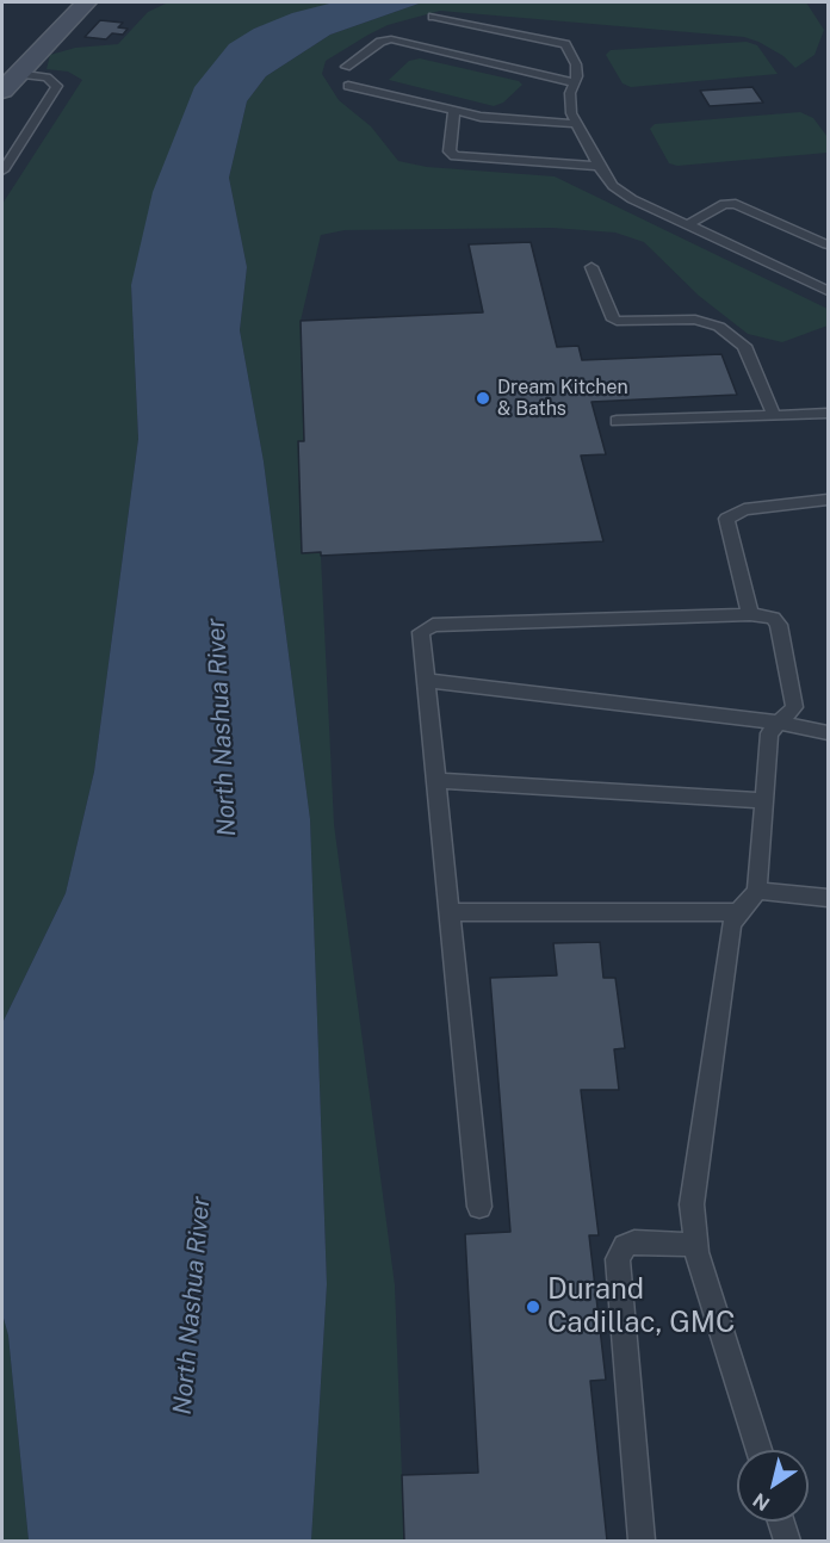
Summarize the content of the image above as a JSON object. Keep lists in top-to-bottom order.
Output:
{
  "water": ["North Nashua River"],
  "places": ["Dream Kitchen & Baths", "Durand Cadillac, GMC"],
  "north": "bottom left"
}
